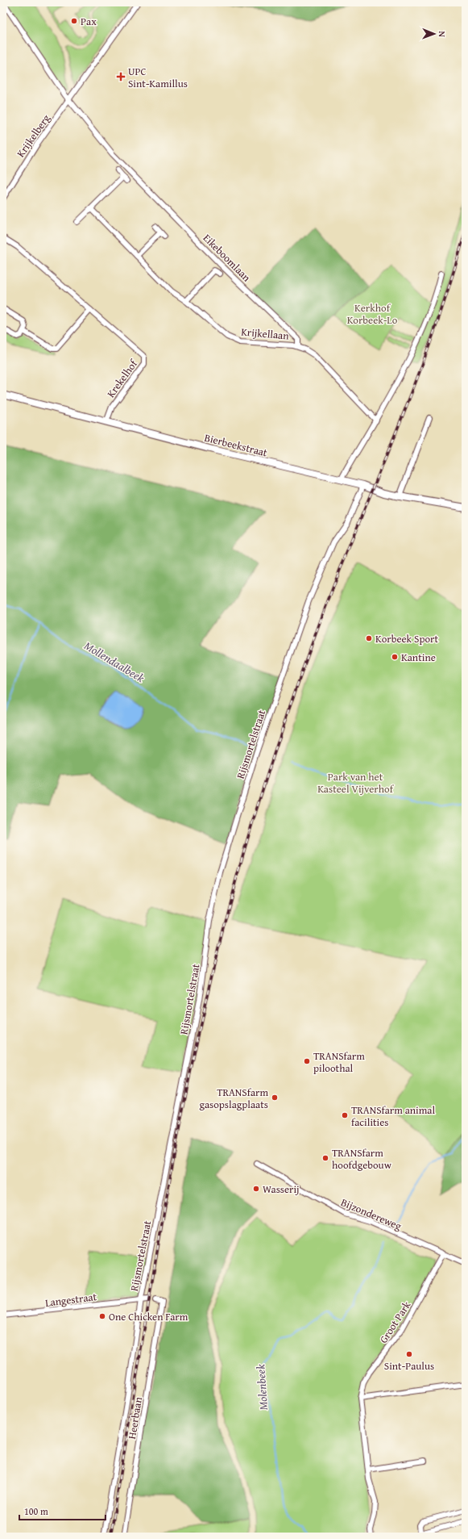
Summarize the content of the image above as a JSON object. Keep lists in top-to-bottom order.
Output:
{
  "streets": {
    "street": [
      "Krijkelberg",
      "Eikeboomlaan",
      "Krijkellaan",
      "Krekelhof",
      "Bierbeekstraat",
      "Rijsmortelstraat",
      "Bijzondereweg",
      "Langestraat",
      "Groot Park",
      "Heerbaan"
    ]
  },
  "crossings": [
    ["Krijkelberg", "Eikeboomlaan"],
    ["Eikeboomlaan", "Krijkellaan"],
    ["Krekelhof", "Bierbeekstraat"],
    ["Bierbeekstraat", "Rijsmortelstraat"],
    ["Rijsmortelstraat", "Langestraat"],
    ["Bijzondereweg", "Groot Park"]
  ],
  "water": ["Mollendaalbeek", "Molenbeek"],
  "parks": ["Kerkhof Korbeek-Lo", "Park van het Kasteel Vijverhof"],
  "places": {
    "other": [
      "Pax",
      "Korbeek Sport",
      "Kantine",
      "TRANSfarm piloothal",
      "TRANSfarm gasopslagplaats",
      "TRANSfarm animal facilities",
      "TRANSfarm hoofdgebouw",
      "Wasserij",
      "One Chicken Farm",
      "Sint-Paulus"
    ],
    "health": ["UPC Sint-Kamillus"]
  },
  "scale_bar": "100 m",
  "north": "right"
}
